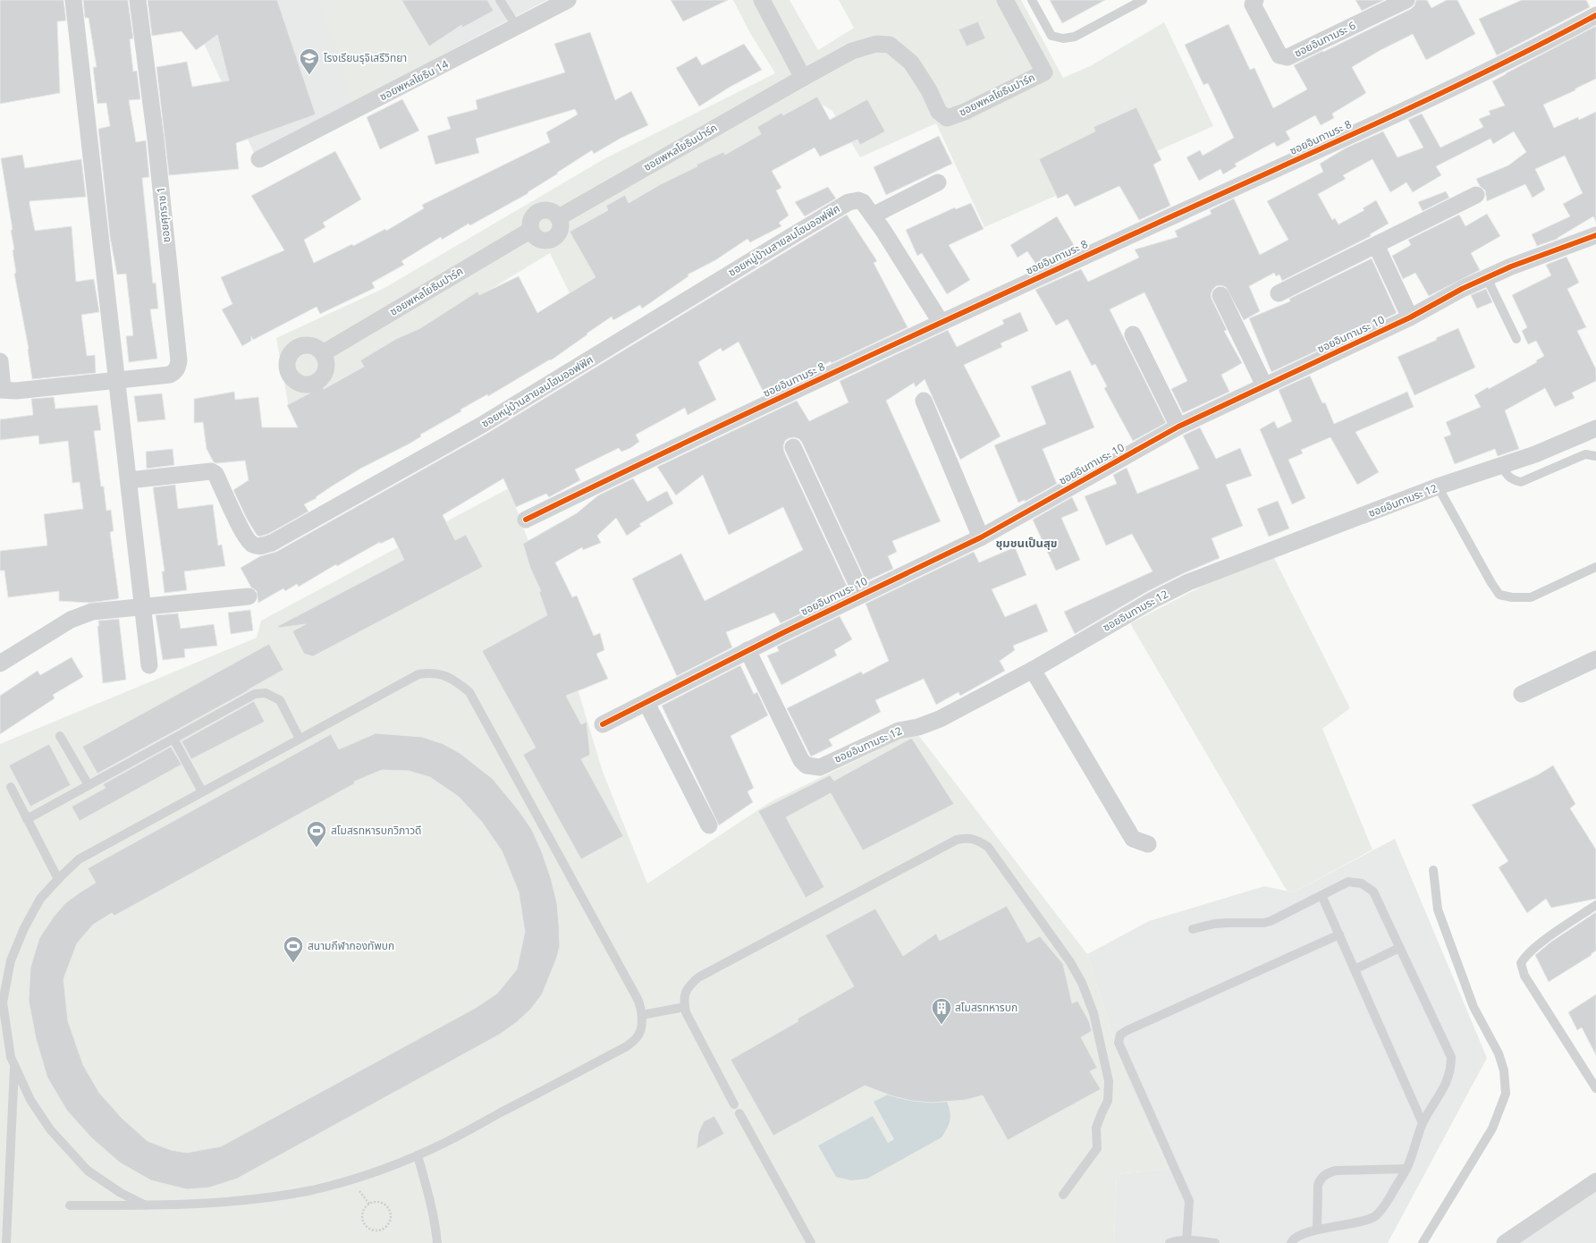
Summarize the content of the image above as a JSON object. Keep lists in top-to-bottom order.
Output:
{
  "streets": {
    "street": [
      "ซอยอินทามระ 6",
      "ซอยพหลโยธิน 14",
      "ซอยพหลโยธินปาร์ค",
      "ซอยอินทามระ 8",
      "ซอยศุภราช 1",
      "ซอยหมู่บ้านสายลมโฮมออฟฟิศ",
      "ซอยอินทามระ 10",
      "ซอยอินทามระ 12"
    ]
  },
  "crossings": [
    ["ซอยอินทามระ 8", "ซอยหมู่บ้านสายลมโฮมออฟฟิศ"],
    ["ซอยอินทามระ 10", "ซอยอินทามระ 12"]
  ],
  "districts": ["ชุมชนเป็นสุข"],
  "places": {
    "school or university": ["โรงเรียนรุจิเสรีวิทยา"],
    "sports": ["สโมสรทหารบกวิภาวดี", "สนามกีฬากองทัพบก"],
    "building": ["สโมสรทหารบก"]
  }
}
